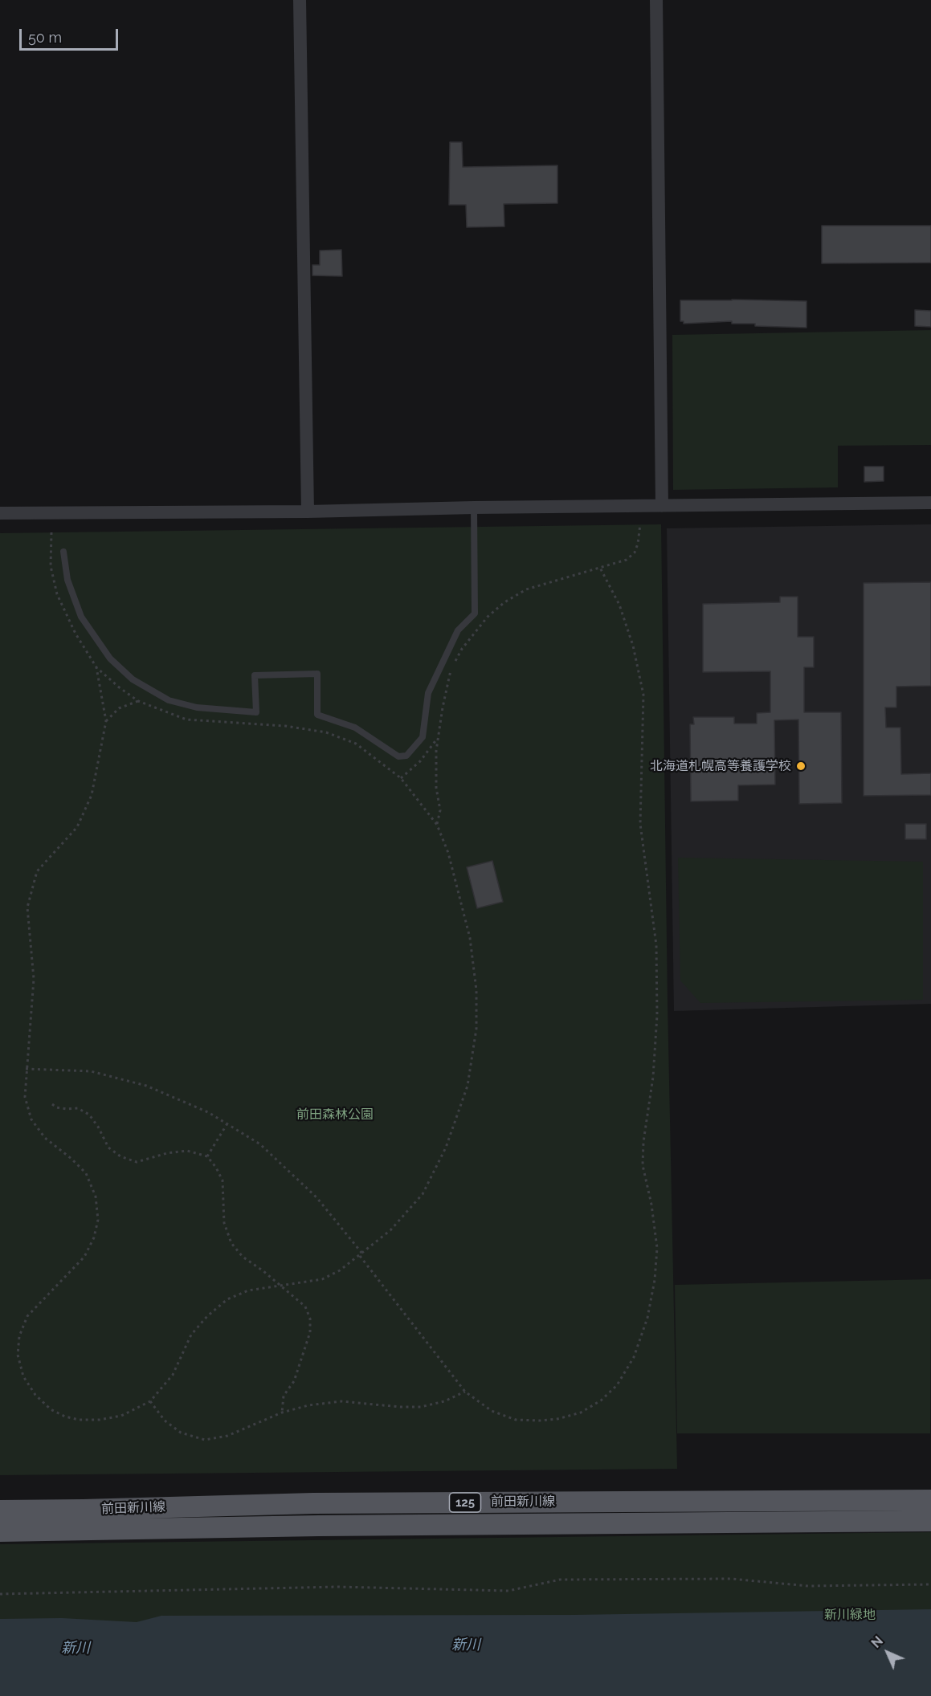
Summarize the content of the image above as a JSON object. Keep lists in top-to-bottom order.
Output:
{
  "streets": {
    "main road": ["前田新川線", "125"]
  },
  "water": ["新川"],
  "parks": ["前田森林公園", "新川緑地"],
  "places": ["北海道札幌高等養護学校"],
  "scale_bar": "50 m",
  "north": "top left"
}
